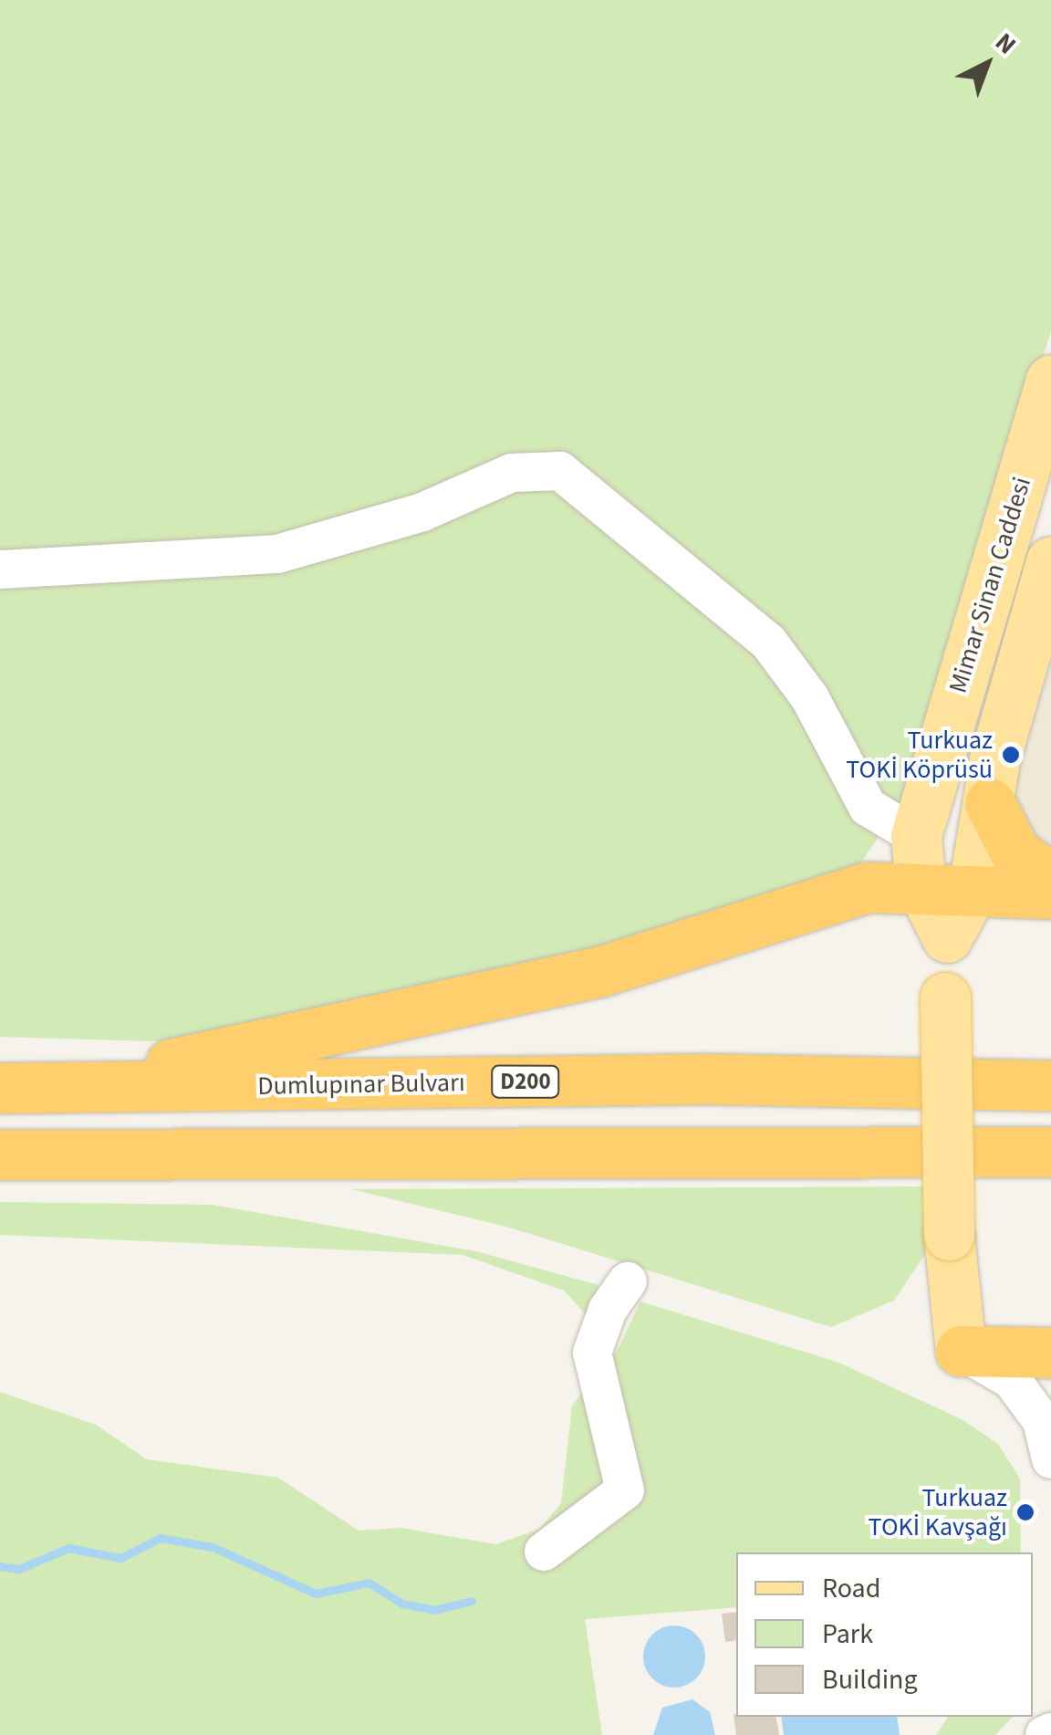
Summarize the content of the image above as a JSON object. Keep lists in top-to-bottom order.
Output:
{
  "streets": {
    "highway": ["D200", "Dumlupınar Bulvarı"],
    "main road": ["Mimar Sinan Caddesi"]
  },
  "places": ["Turkuaz TOKİ Köprüsü", "Turkuaz TOKİ Kavşağı"],
  "legend": ["Road", "Park", "Building"],
  "north": "top right"
}
